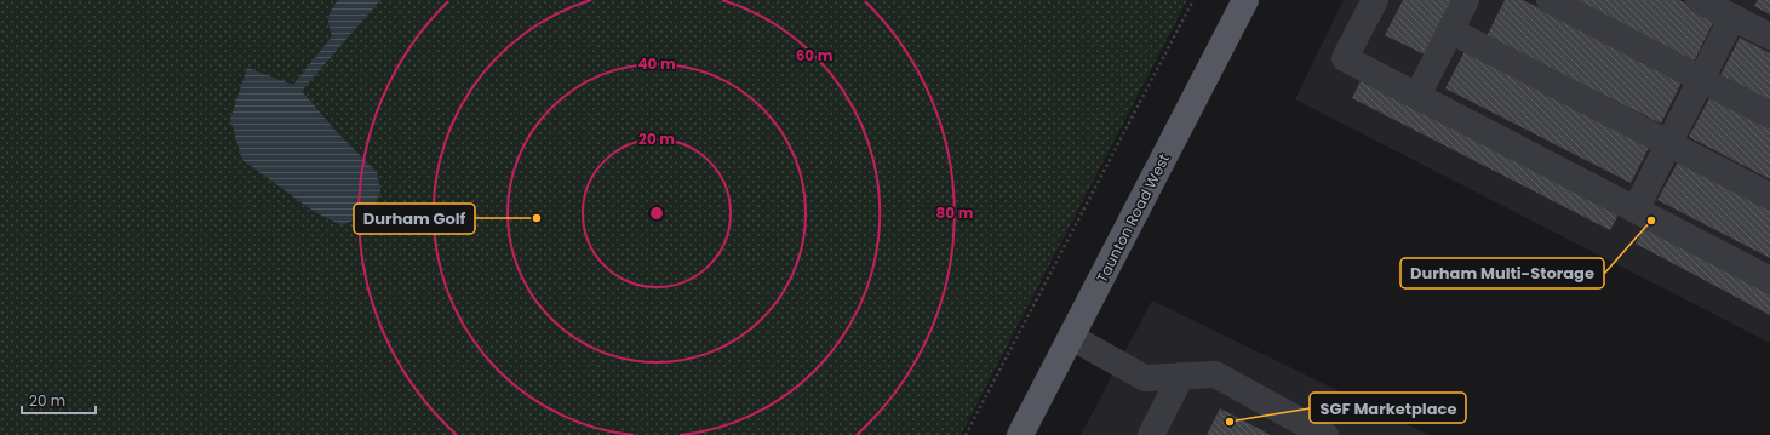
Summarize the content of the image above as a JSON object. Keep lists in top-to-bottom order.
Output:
{
  "streets": {
    "main road": ["Taunton Road West"]
  },
  "places": ["Durham Golf", "Durham Multi-Storage", "SGF Marketplace"],
  "scale_bar": "20 m",
  "rings": [
    "60 m",
    "40 m",
    "20 m",
    "80 m"
  ]
}
